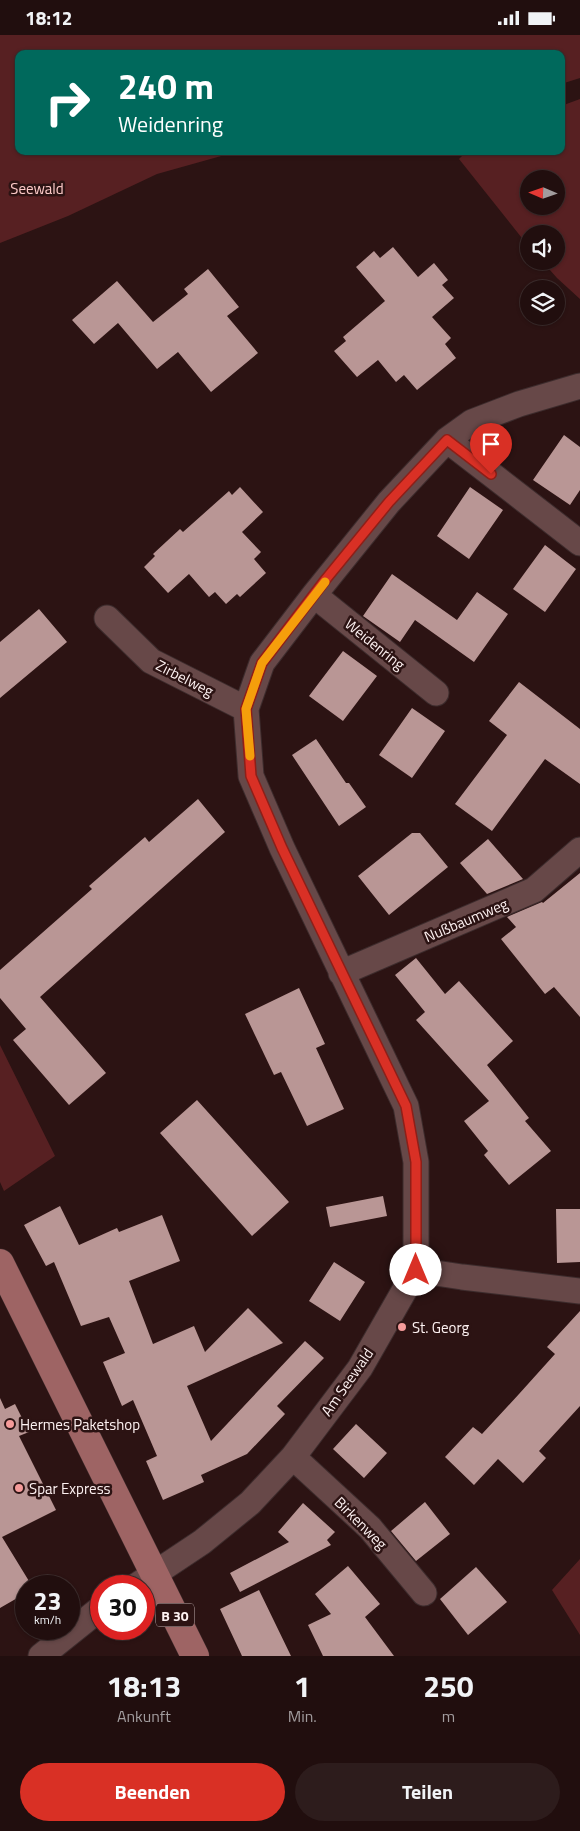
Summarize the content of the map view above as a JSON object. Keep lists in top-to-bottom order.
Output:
{
  "streets": {
    "main road": ["B 30"],
    "street": [
      "Weidenring",
      "Zirbelweg",
      "Nußbaumweg",
      "Am Seewald",
      "Birkenweg"
    ]
  },
  "crossings": [
    ["Am Seewald", "Birkenweg"]
  ],
  "parks": ["Seewald"],
  "places": ["St. Georg", "Hermes Paketshop", "Spar Express"],
  "north": "left",
  "page": {
    "status": "18:12",
    "turn": ["240 m", "Weidenring"],
    "speed": "23 km/h",
    "limit": "30",
    "eta": [
      "18:13",
      "Ankunft",
      "1",
      "Min.",
      "250",
      "m"
    ],
    "buttons": ["Beenden", "Teilen"]
  }
}
